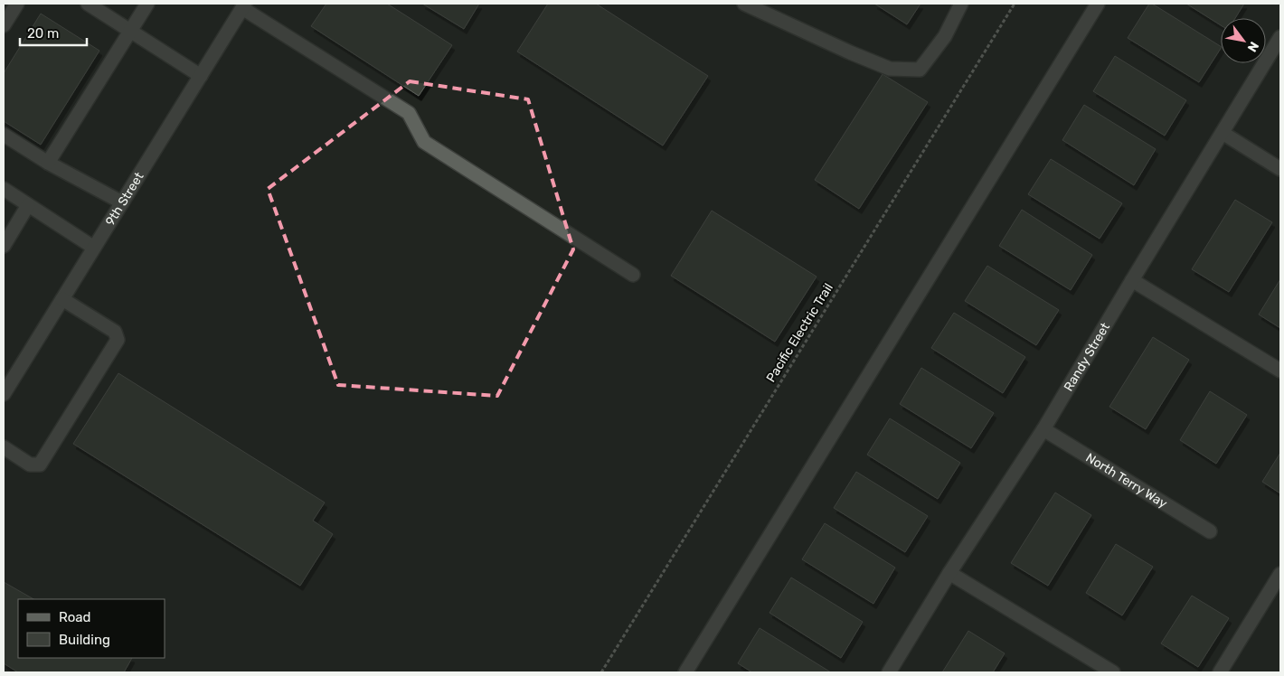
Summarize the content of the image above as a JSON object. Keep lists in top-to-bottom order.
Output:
{
  "streets": {
    "street": ["9th Street", "Randy Street", "North Terry Way"],
    "path": ["Pacific Electric Trail"]
  },
  "crossings": [
    ["Randy Street", "North Terry Way"]
  ],
  "legend": ["Road", "Building"],
  "scale_bar": "20 m",
  "north": "bottom right"
}
